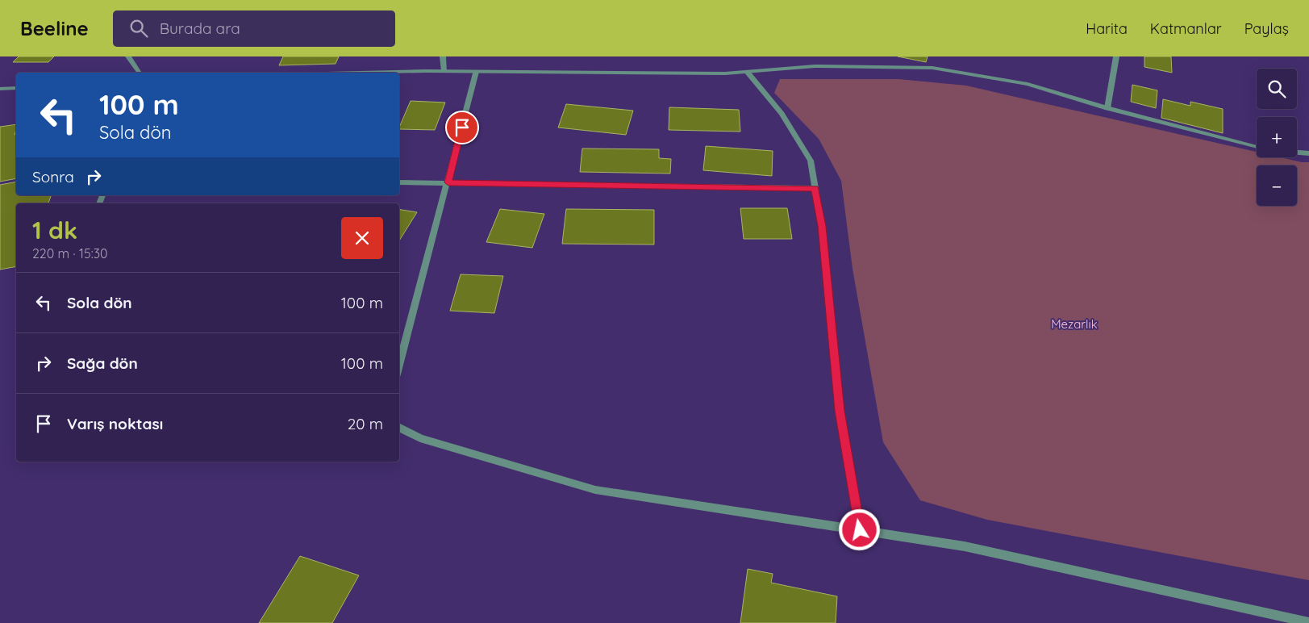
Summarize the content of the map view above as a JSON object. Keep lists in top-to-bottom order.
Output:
{
  "parks": ["Mezarlık"],
  "page": {
    "header": "Beeline",
    "search": "Burada ara",
    "nav": ["Harita", "Katmanlar", "Paylaş"],
    "map_buttons": ["+", "−"],
    "turn": ["100 m", "Sola dön"],
    "then": "Sonra",
    "heading": ["1 dk", "220 m · 15:30"],
    "list": [
      {
        "name": "Sola dön",
        "value": "100 m"
      },
      {
        "name": "Sağa dön",
        "value": "100 m"
      },
      {
        "name": "Varış noktası",
        "value": "20 m"
      }
    ]
  }
}
